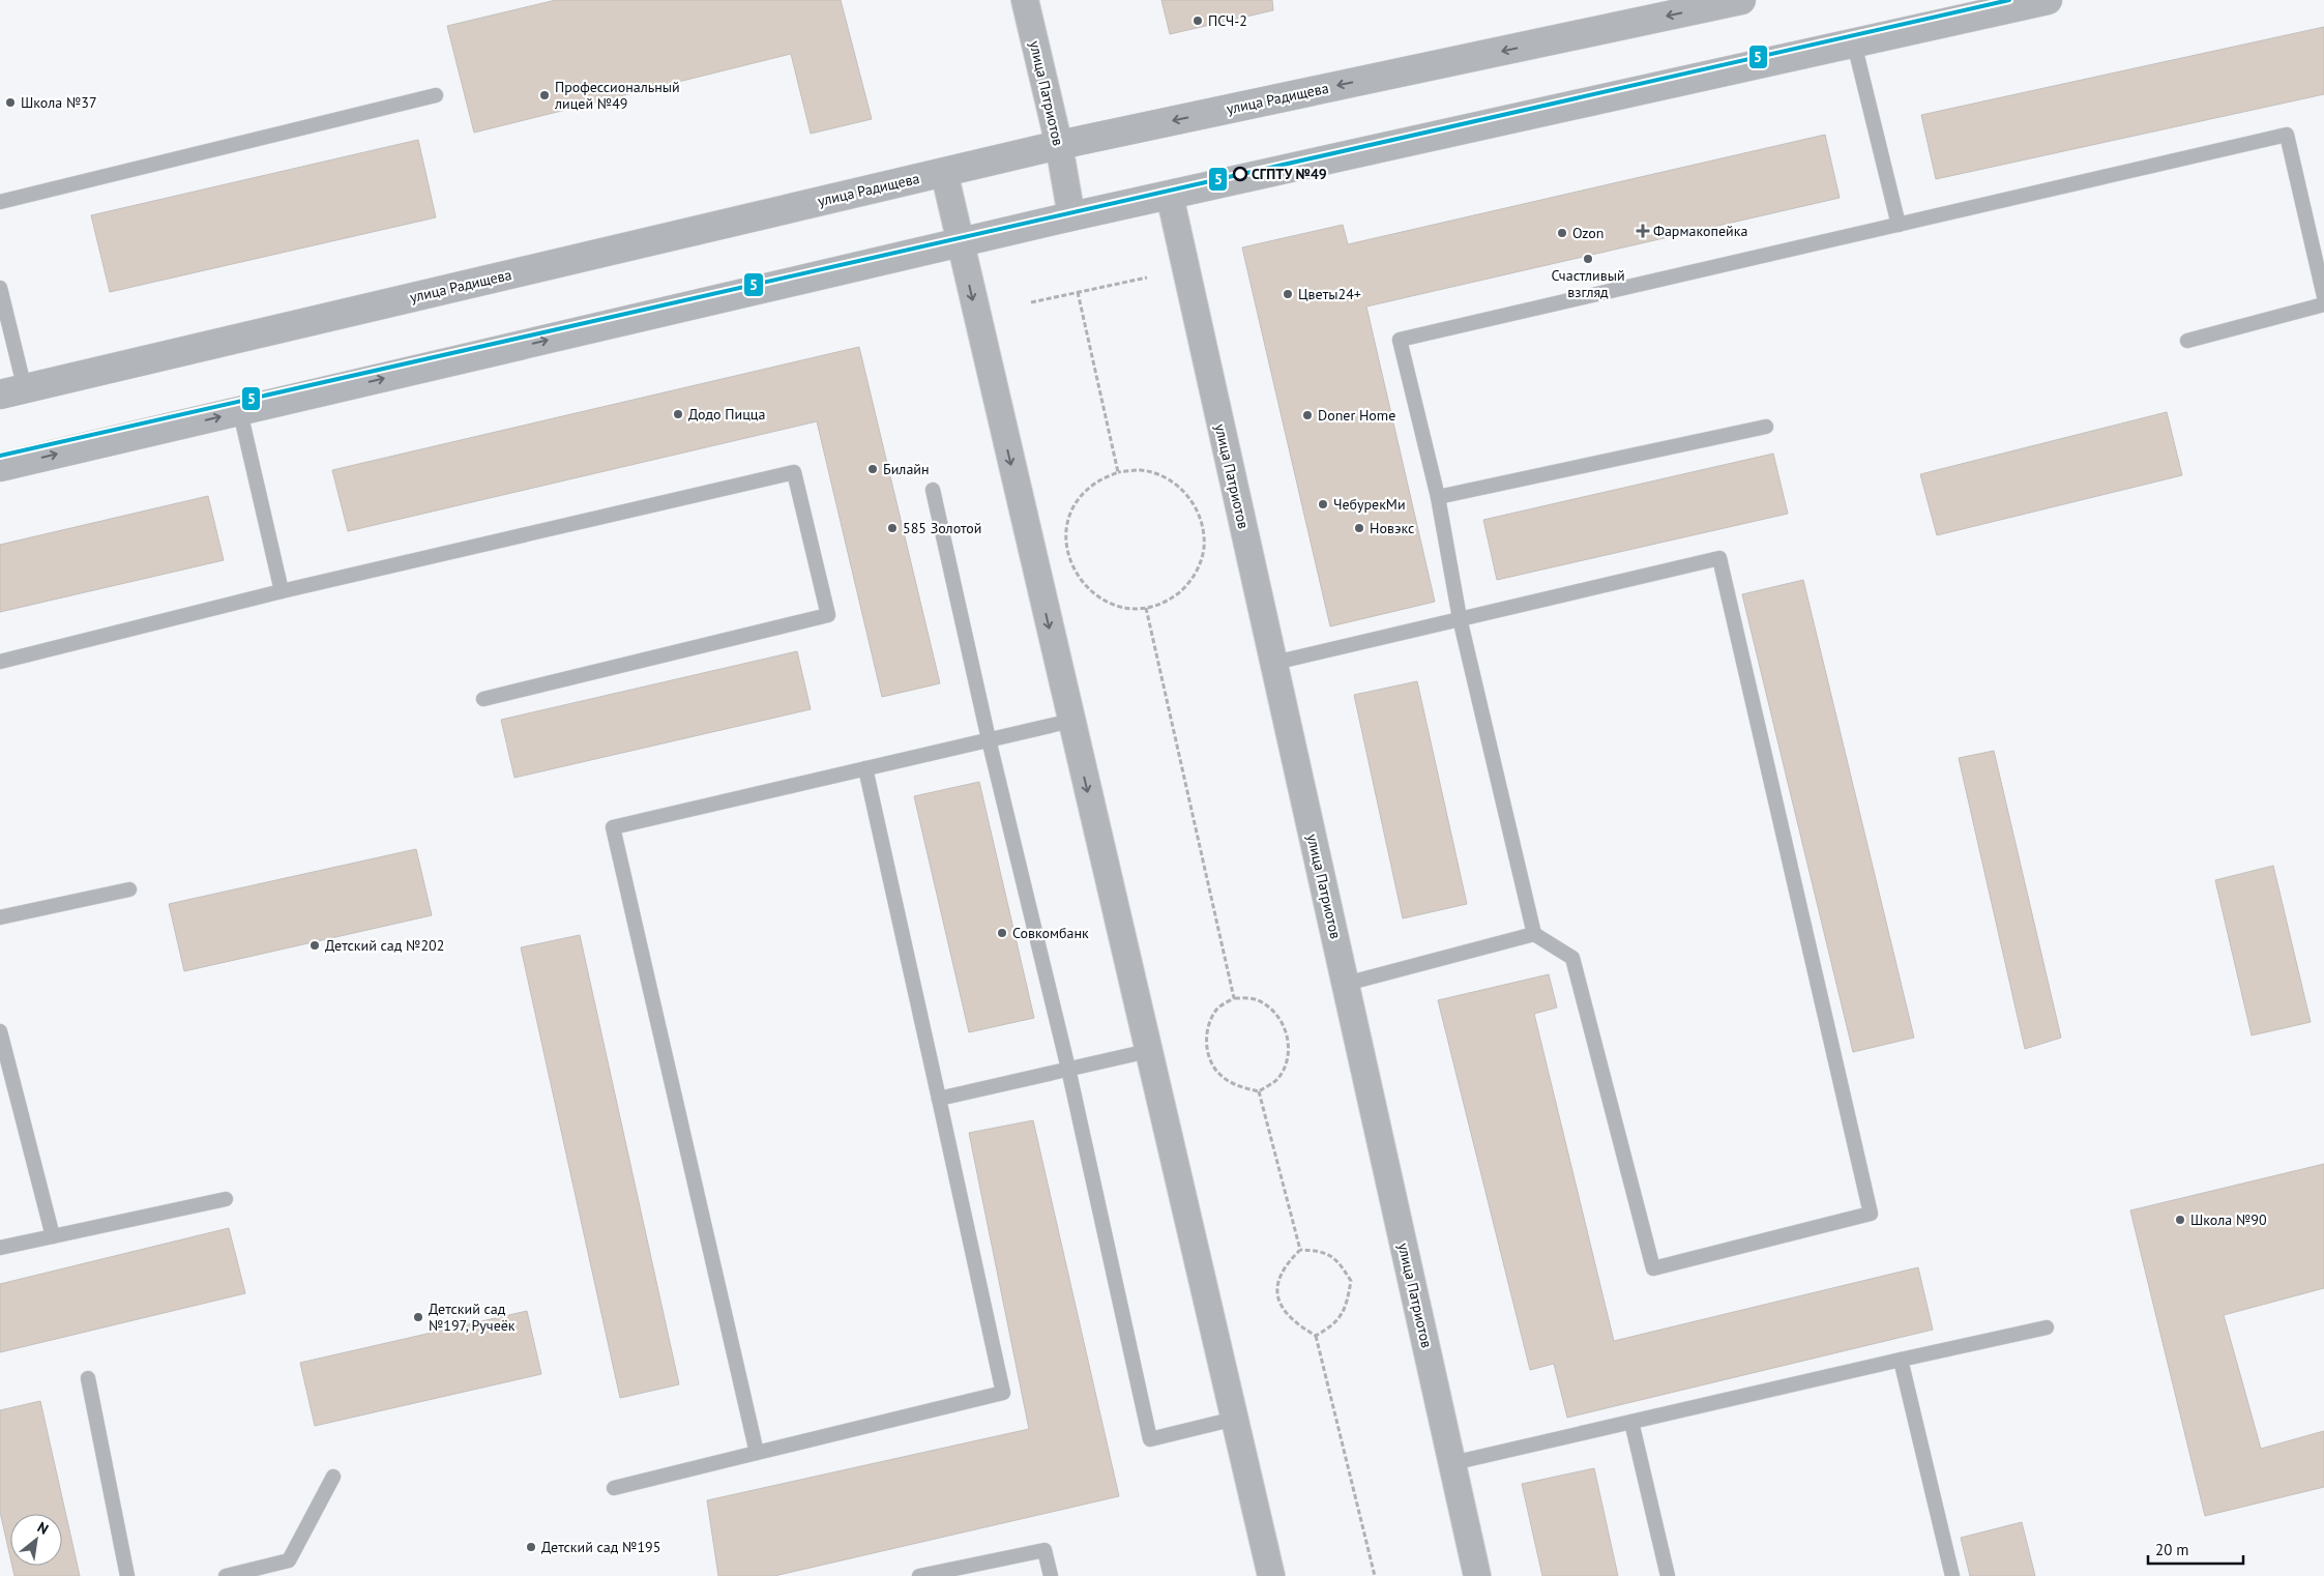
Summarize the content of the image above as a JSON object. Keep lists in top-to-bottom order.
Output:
{
  "streets": {
    "street": ["улица Патриотов", "улица Радищева"]
  },
  "crossings": [
    ["улица Патриотов", "улица Радищева"]
  ],
  "places": {
    "other": [
      "ПСЧ-2",
      "Профессиональный лицей №49",
      "Школа №37",
      "СГПТУ №49",
      "Ozon",
      "Счастливый взгляд",
      "Цветы24+",
      "Додо Пицца",
      "Doner Home",
      "Билайн",
      "ЧебурекМи",
      "585 Золотой",
      "Новэкс",
      "Совкомбанк",
      "Детский сад №202",
      "Школа №90",
      "Детский сад №197, Ручеёк",
      "Детский сад №195"
    ],
    "health": ["Фармакопейка"]
  },
  "lines": ["transit line 5"],
  "scale_bar": "20 m",
  "north": "top right"
}
